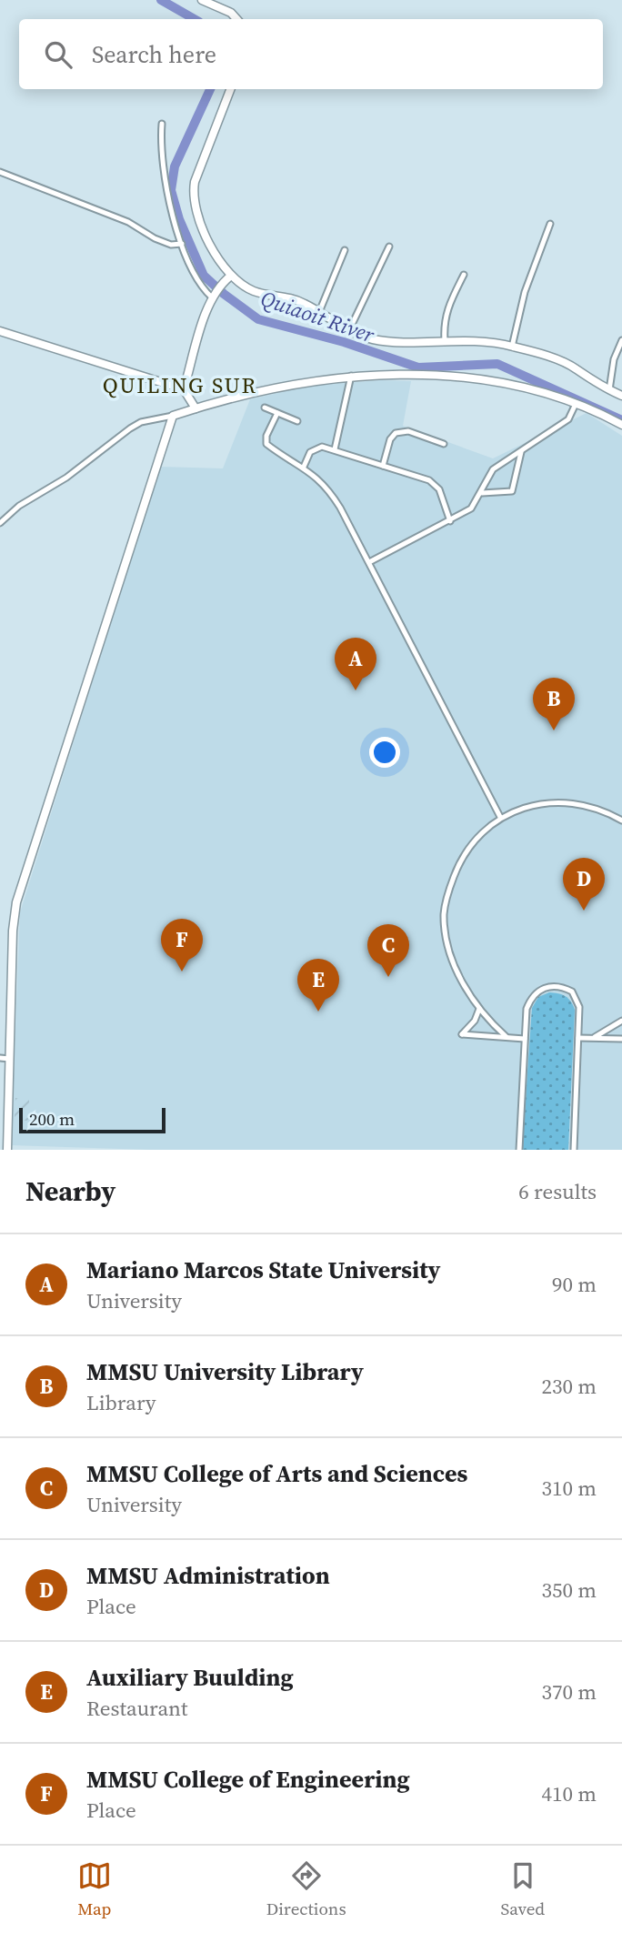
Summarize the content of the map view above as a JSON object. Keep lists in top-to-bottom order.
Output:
{
  "districts": ["QUILING SUR"],
  "water": ["Quiaoit River"],
  "scale_bar": "200 m",
  "page": {
    "search": "Search here",
    "pins": [
      "A",
      "B",
      "D",
      "F",
      "C",
      "E"
    ],
    "scale": "200 m",
    "heading": ["Nearby", "6 results"],
    "list": [
      {
        "mark": "A",
        "name": "Mariano Marcos State University",
        "note": "University",
        "value": "90 m"
      },
      {
        "mark": "B",
        "name": "MMSU University Library",
        "note": "Library",
        "value": "230 m"
      },
      {
        "mark": "C",
        "name": "MMSU College of Arts and Sciences",
        "note": "University",
        "value": "310 m"
      },
      {
        "mark": "D",
        "name": "MMSU Administration",
        "note": "Place",
        "value": "350 m"
      },
      {
        "mark": "E",
        "name": "Auxiliary Buulding",
        "note": "Restaurant",
        "value": "370 m"
      },
      {
        "mark": "F",
        "name": "MMSU College of Engineering",
        "note": "Place",
        "value": "410 m"
      }
    ],
    "nav": ["Map", "Directions", "Saved"]
  }
}
